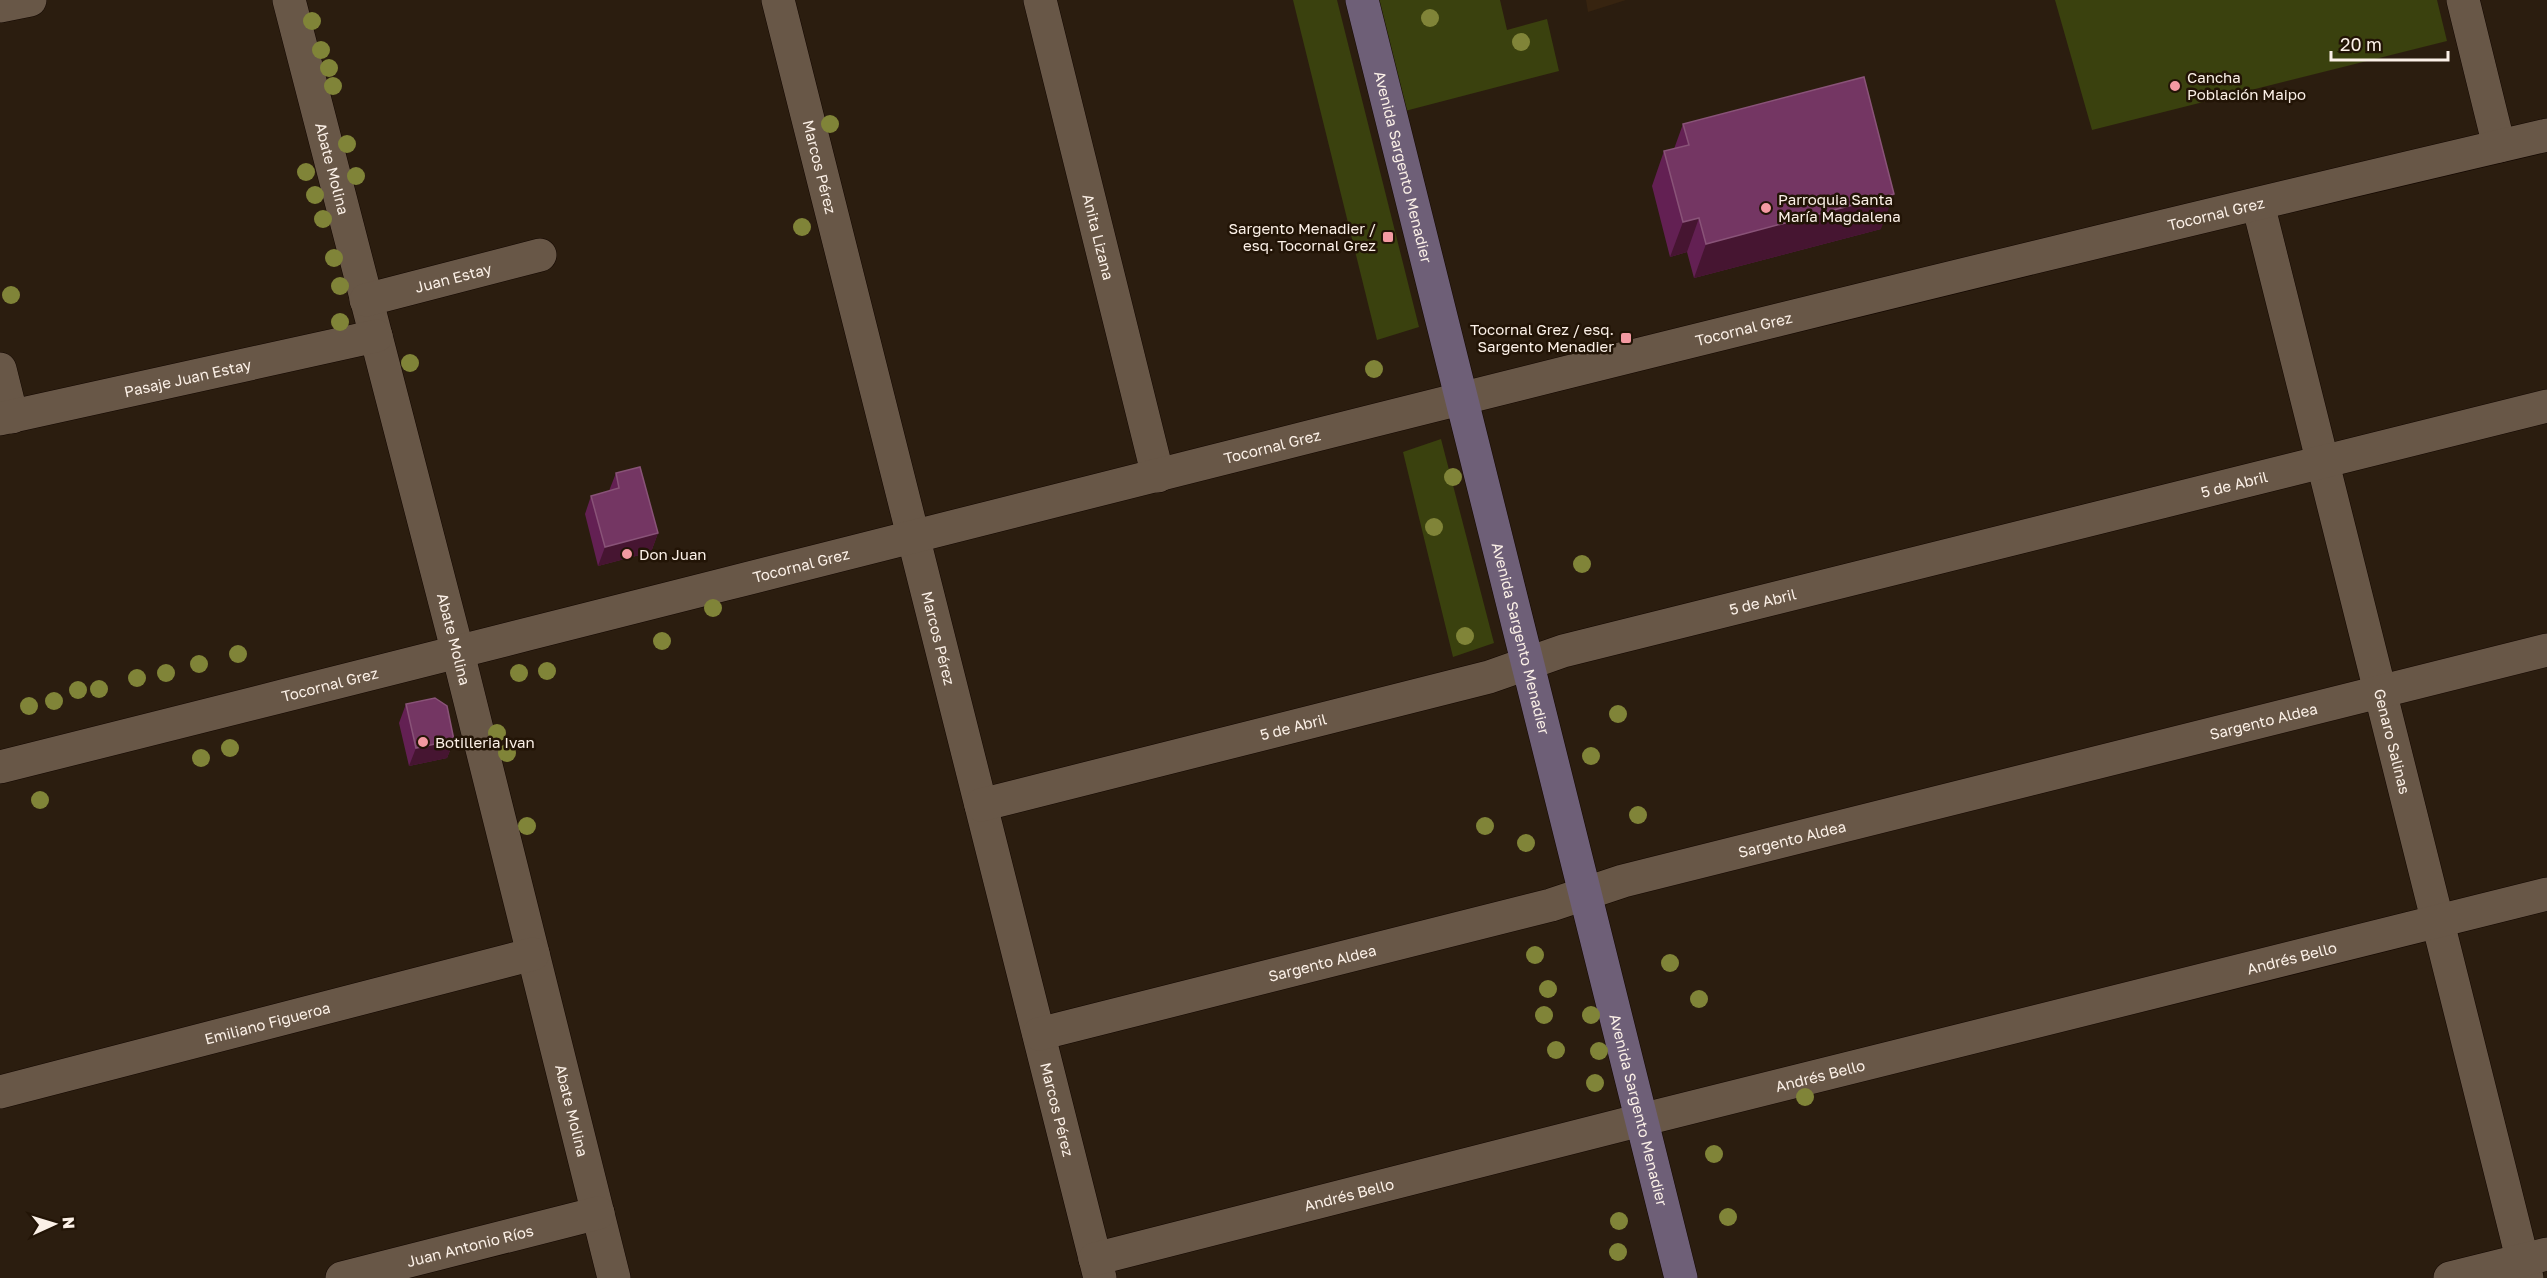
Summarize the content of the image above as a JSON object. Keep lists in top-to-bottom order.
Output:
{
  "streets": {
    "main road": ["Avenida Sargento Menadier"],
    "street": [
      "Abate Molina",
      "Marcos Pérez",
      "Tocornal Grez",
      "Anita Lizana",
      "Juan Estay",
      "Pasaje Juan Estay",
      "5 de Abril",
      "Sargento Aldea",
      "Genaro Salinas",
      "Andrés Bello",
      "Emiliano Figueroa",
      "Juan Antonio Ríos"
    ]
  },
  "crossings": [
    ["Avenida Sargento Menadier", "Tocornal Grez"],
    ["Avenida Sargento Menadier", "5 de Abril"],
    ["Avenida Sargento Menadier", "Sargento Aldea"],
    ["Avenida Sargento Menadier", "Andrés Bello"],
    ["Abate Molina", "Tocornal Grez"],
    ["Abate Molina", "Juan Estay"],
    ["Abate Molina", "Pasaje Juan Estay"],
    ["Abate Molina", "Emiliano Figueroa"],
    ["Abate Molina", "Juan Antonio Ríos"],
    ["Marcos Pérez", "Tocornal Grez"],
    ["Marcos Pérez", "5 de Abril"],
    ["Marcos Pérez", "Sargento Aldea"],
    ["Marcos Pérez", "Andrés Bello"],
    ["Tocornal Grez", "Anita Lizana"],
    ["Tocornal Grez", "Genaro Salinas"],
    ["5 de Abril", "Genaro Salinas"],
    ["Sargento Aldea", "Genaro Salinas"],
    ["Genaro Salinas", "Andrés Bello"]
  ],
  "places": {
    "other": [
      "Cancha Población Maipo",
      "Parroquia Santa María Magdalena",
      "Don Juan",
      "Botilleria Ivan"
    ],
    "transit": ["Sargento Menadier / esq. Tocornal Grez", "Tocornal Grez / esq. Sargento Menadier"]
  },
  "scale_bar": "20 m",
  "north": "right"
}
